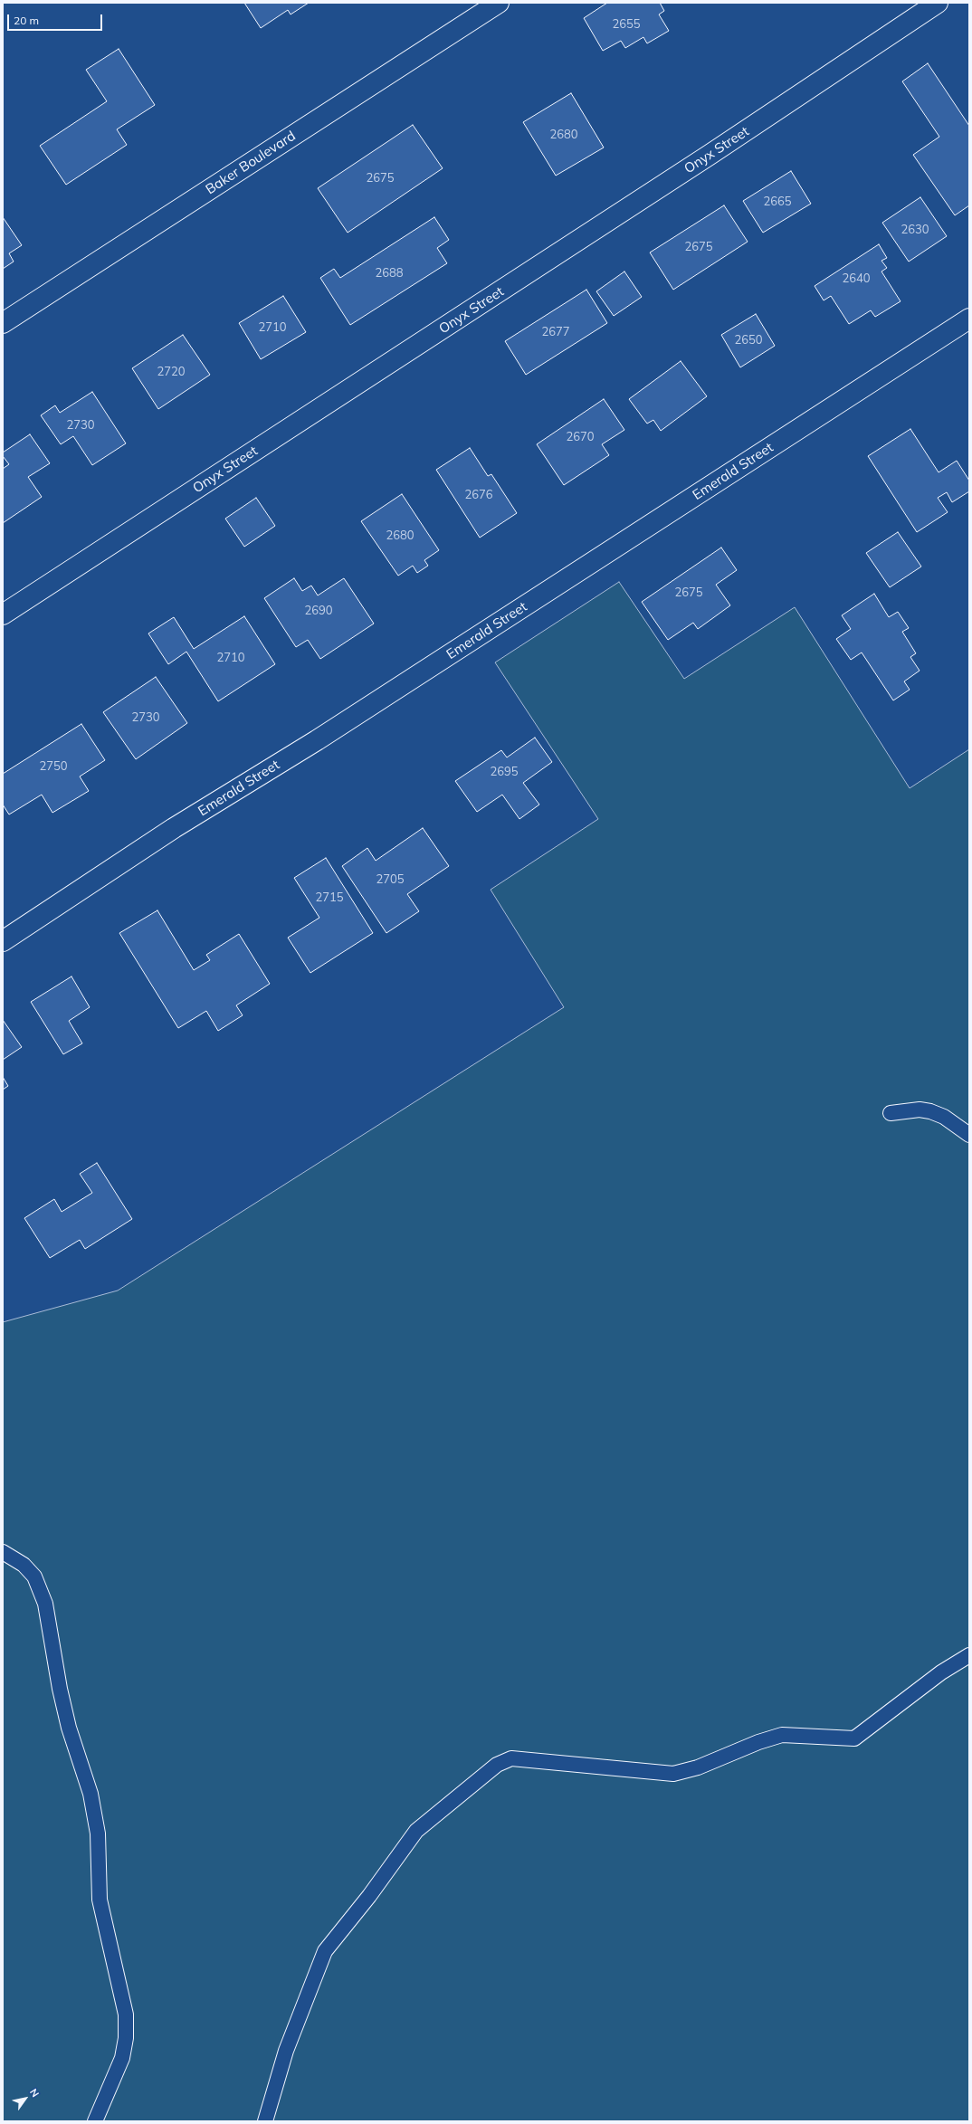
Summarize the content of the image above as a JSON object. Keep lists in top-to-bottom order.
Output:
{
  "streets": {
    "street": ["Onyx Street", "Baker Boulevard", "Emerald Street"]
  },
  "house_numbers": [
    "2655",
    "2680",
    "2675",
    "2665",
    "2630",
    "2675",
    "2688",
    "2640",
    "2710",
    "2677",
    "2650",
    "2720",
    "2730",
    "2670",
    "2676",
    "2680",
    "2675",
    "2690",
    "2710",
    "2730",
    "2750",
    "2695",
    "2705",
    "2715"
  ],
  "scale_bar": "20 m",
  "north": "top right"
}
